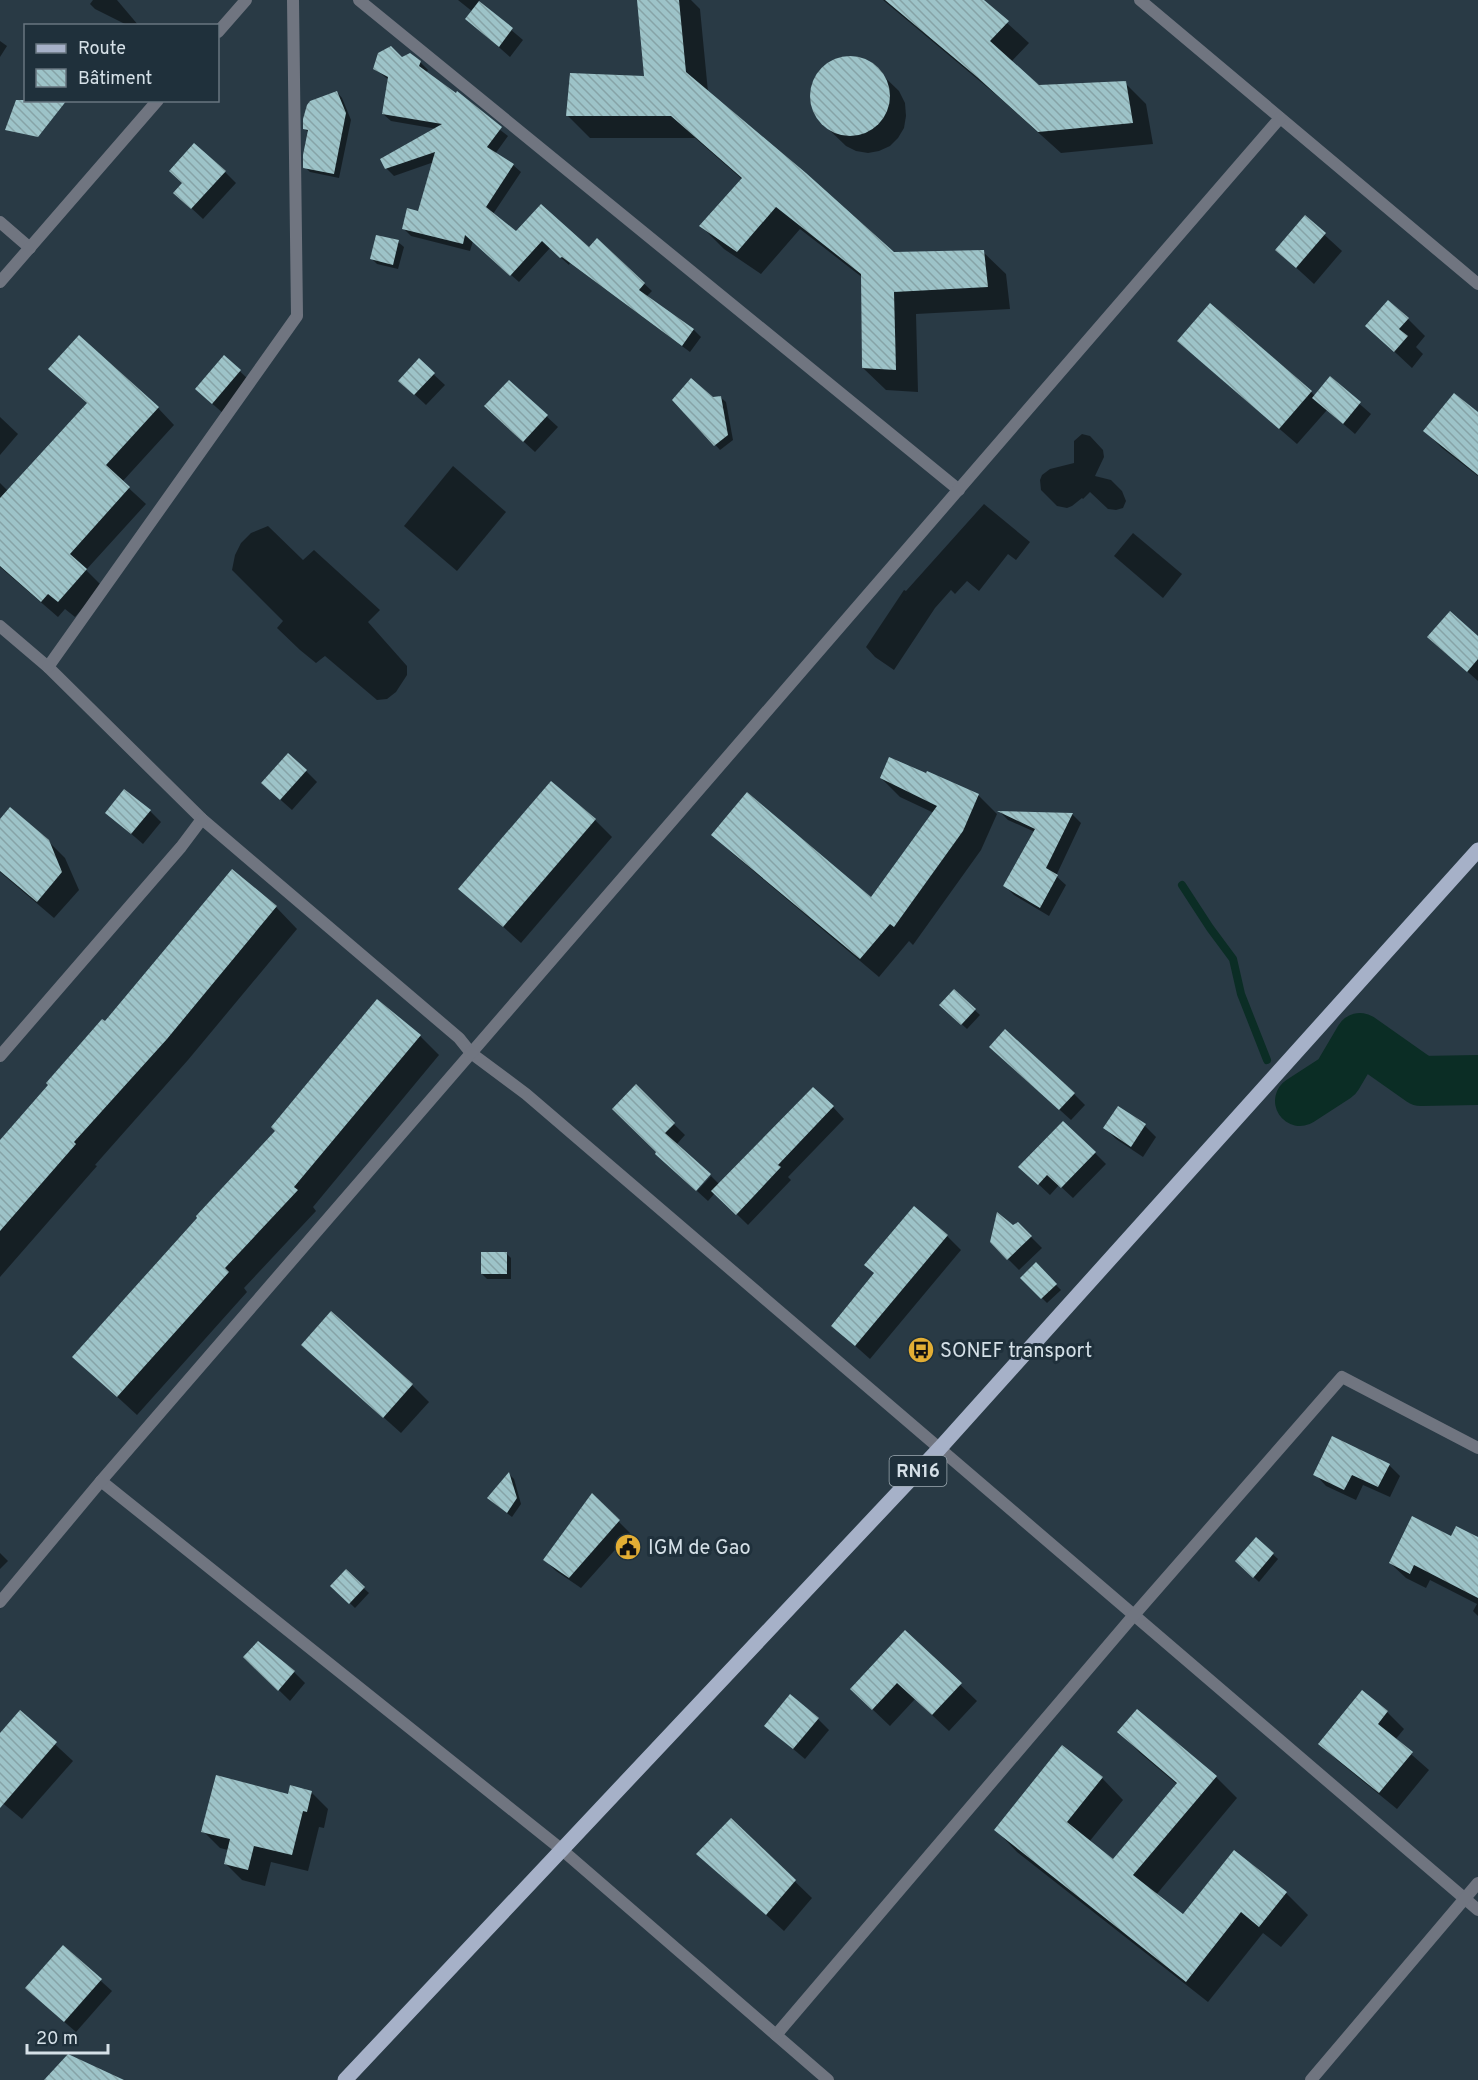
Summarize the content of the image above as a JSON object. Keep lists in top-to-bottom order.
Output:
{
  "streets": {
    "main road": ["RN16"]
  },
  "places": {
    "bus stop": ["SONEF transport"],
    "public building": ["IGM de Gao"]
  },
  "legend": ["Route", "Bâtiment"],
  "scale_bar": "20 m"
}
